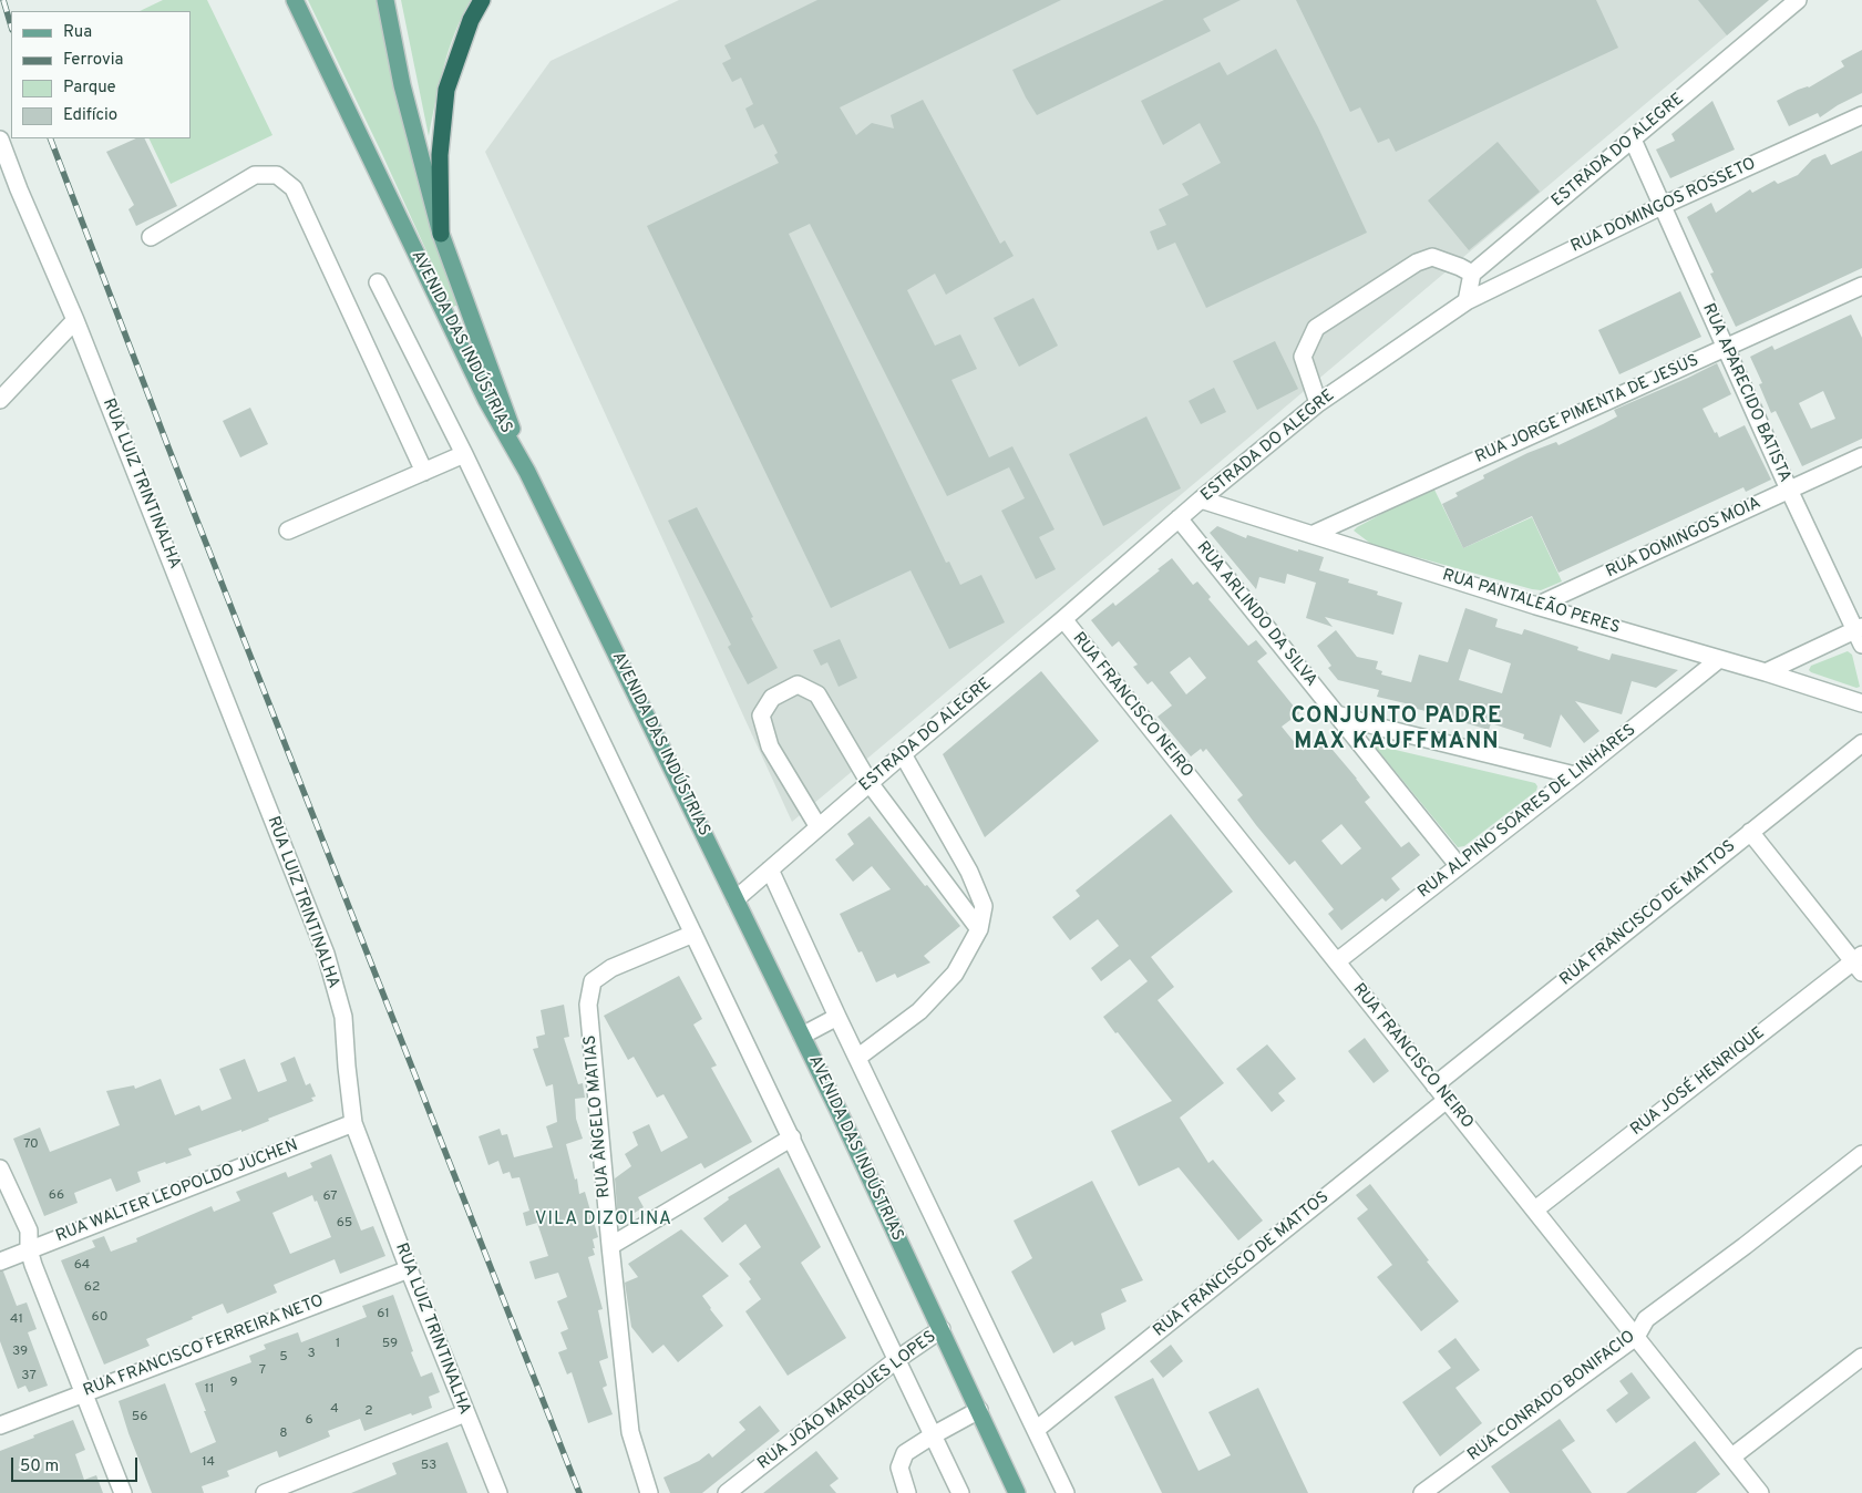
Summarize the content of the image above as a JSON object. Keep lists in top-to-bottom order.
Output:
{
  "streets": {
    "main road": ["AVENIDA DAS INDÚSTRIAS"],
    "street": [
      "ESTRADA DO ALEGRE",
      "RUA DOMINGOS ROSSETO",
      "RUA APARECIDO BATISTA",
      "RUA JORGE PIMENTA DE JESUS",
      "RUA LUIZ TRINTINALHA",
      "RUA DOMINGOS MOIA",
      "RUA PANTALEÃO PERES",
      "RUA ARLINDO DA SILVA",
      "RUA FRANCISCO NEIRO",
      "RUA ALPINO SOARES DE LINHARES",
      "RUA FRANCISCO DE MATTOS",
      "RUA JOSÉ HENRIQUE",
      "RUA ÂNGELO MATIAS",
      "RUA WALTER LEOPOLDO JUCHEN",
      "RUA FRANCISCO FERREIRA NETO",
      "RUA CONRADO BONIFACIO",
      "RUA JOÃO MARQUES LOPES"
    ]
  },
  "crossings": [
    ["ESTRADA DO ALEGRE", "RUA DOMINGOS ROSSETO"],
    ["ESTRADA DO ALEGRE", "AVENIDA DAS INDÚSTRIAS"],
    ["ESTRADA DO ALEGRE", "RUA APARECIDO BATISTA"],
    ["ESTRADA DO ALEGRE", "RUA PANTALEÃO PERES"],
    ["ESTRADA DO ALEGRE", "RUA ARLINDO DA SILVA"],
    ["ESTRADA DO ALEGRE", "RUA FRANCISCO NEIRO"],
    ["RUA DOMINGOS ROSSETO", "RUA APARECIDO BATISTA"],
    ["AVENIDA DAS INDÚSTRIAS", "RUA JOÃO MARQUES LOPES"],
    ["RUA APARECIDO BATISTA", "RUA JORGE PIMENTA DE JESUS"],
    ["RUA APARECIDO BATISTA", "RUA DOMINGOS MOIA"],
    ["RUA JORGE PIMENTA DE JESUS", "RUA PANTALEÃO PERES"],
    ["RUA LUIZ TRINTINALHA", "RUA WALTER LEOPOLDO JUCHEN"],
    ["RUA LUIZ TRINTINALHA", "RUA FRANCISCO FERREIRA NETO"],
    ["RUA DOMINGOS MOIA", "RUA PANTALEÃO PERES"],
    ["RUA PANTALEÃO PERES", "RUA ALPINO SOARES DE LINHARES"],
    ["RUA ARLINDO DA SILVA", "RUA ALPINO SOARES DE LINHARES"],
    ["RUA FRANCISCO NEIRO", "RUA ALPINO SOARES DE LINHARES"],
    ["RUA FRANCISCO NEIRO", "RUA FRANCISCO DE MATTOS"],
    ["RUA FRANCISCO NEIRO", "RUA JOSÉ HENRIQUE"],
    ["RUA FRANCISCO NEIRO", "RUA CONRADO BONIFACIO"]
  ],
  "districts": ["CONJUNTO PADRE MAX KAUFFMANN", "VILA DIZOLINA"],
  "house_numbers": [
    "70",
    "66",
    "67",
    "65",
    "64",
    "62",
    "61",
    "60",
    "41",
    "1",
    "59",
    "39",
    "3",
    "5",
    "7",
    "37",
    "9",
    "11",
    "4",
    "2",
    "56",
    "6",
    "8",
    "14",
    "53"
  ],
  "legend": [
    "Rua",
    "Ferrovia",
    "Parque",
    "Edifício"
  ],
  "scale_bar": "50 m"
}
